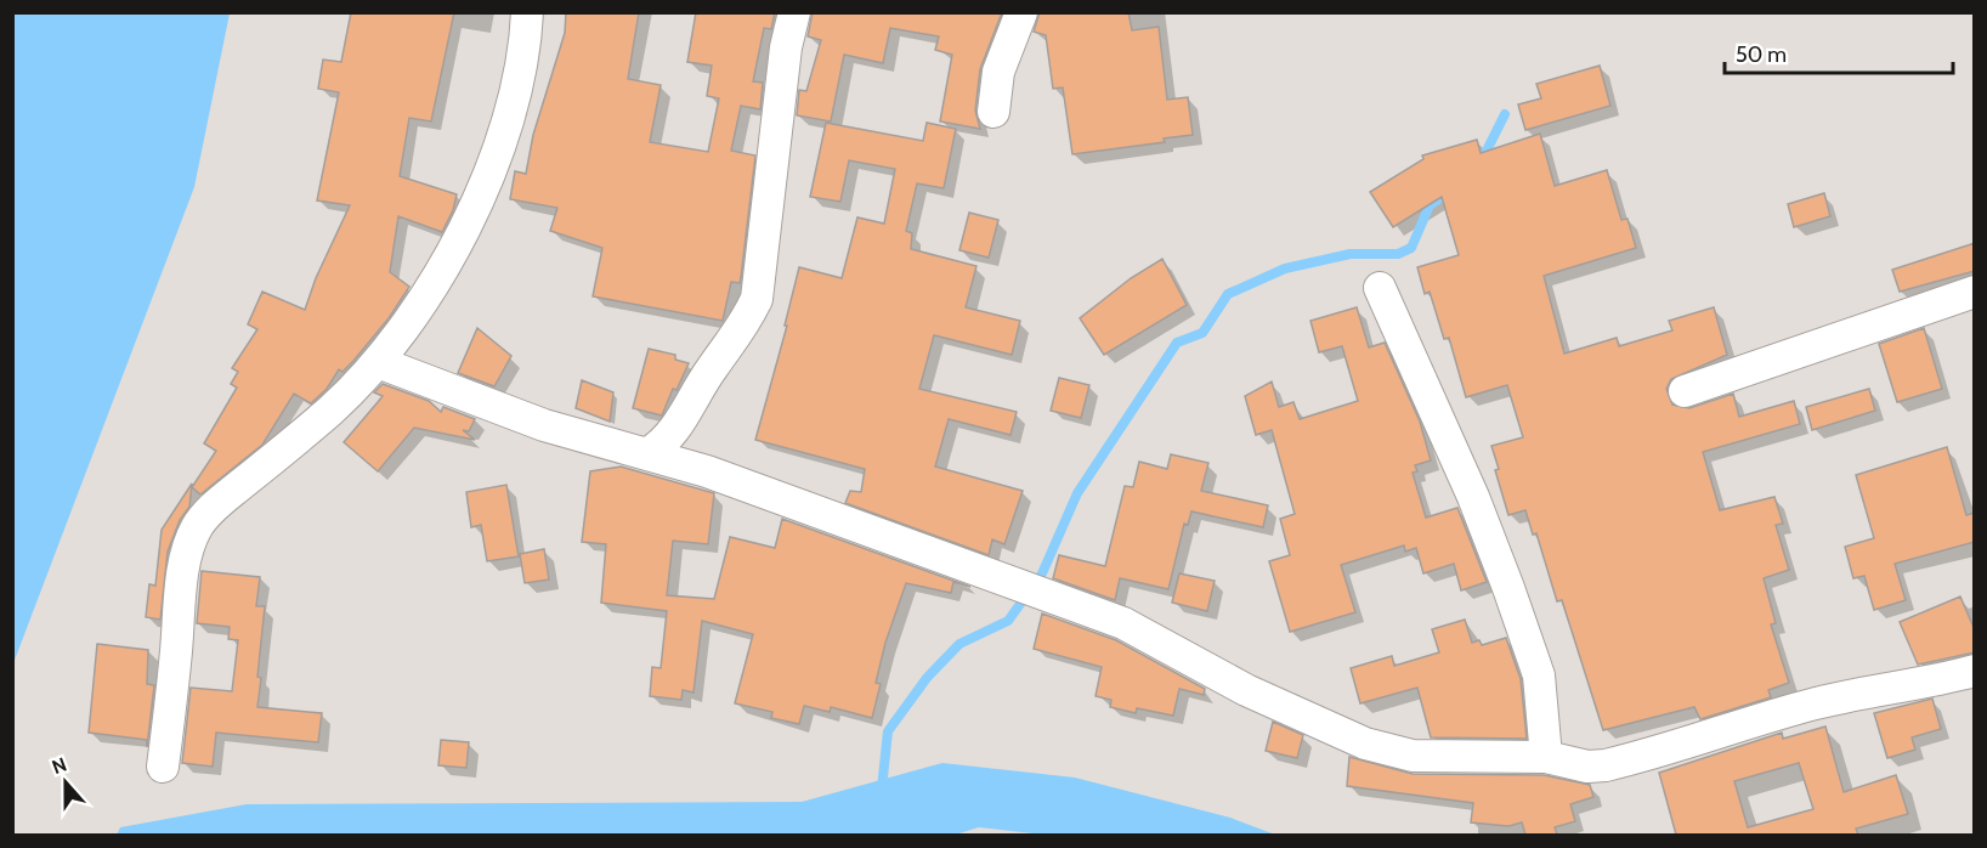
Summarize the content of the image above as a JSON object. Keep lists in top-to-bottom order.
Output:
{
  "scale_bar": "50 m",
  "north": "top"
}
